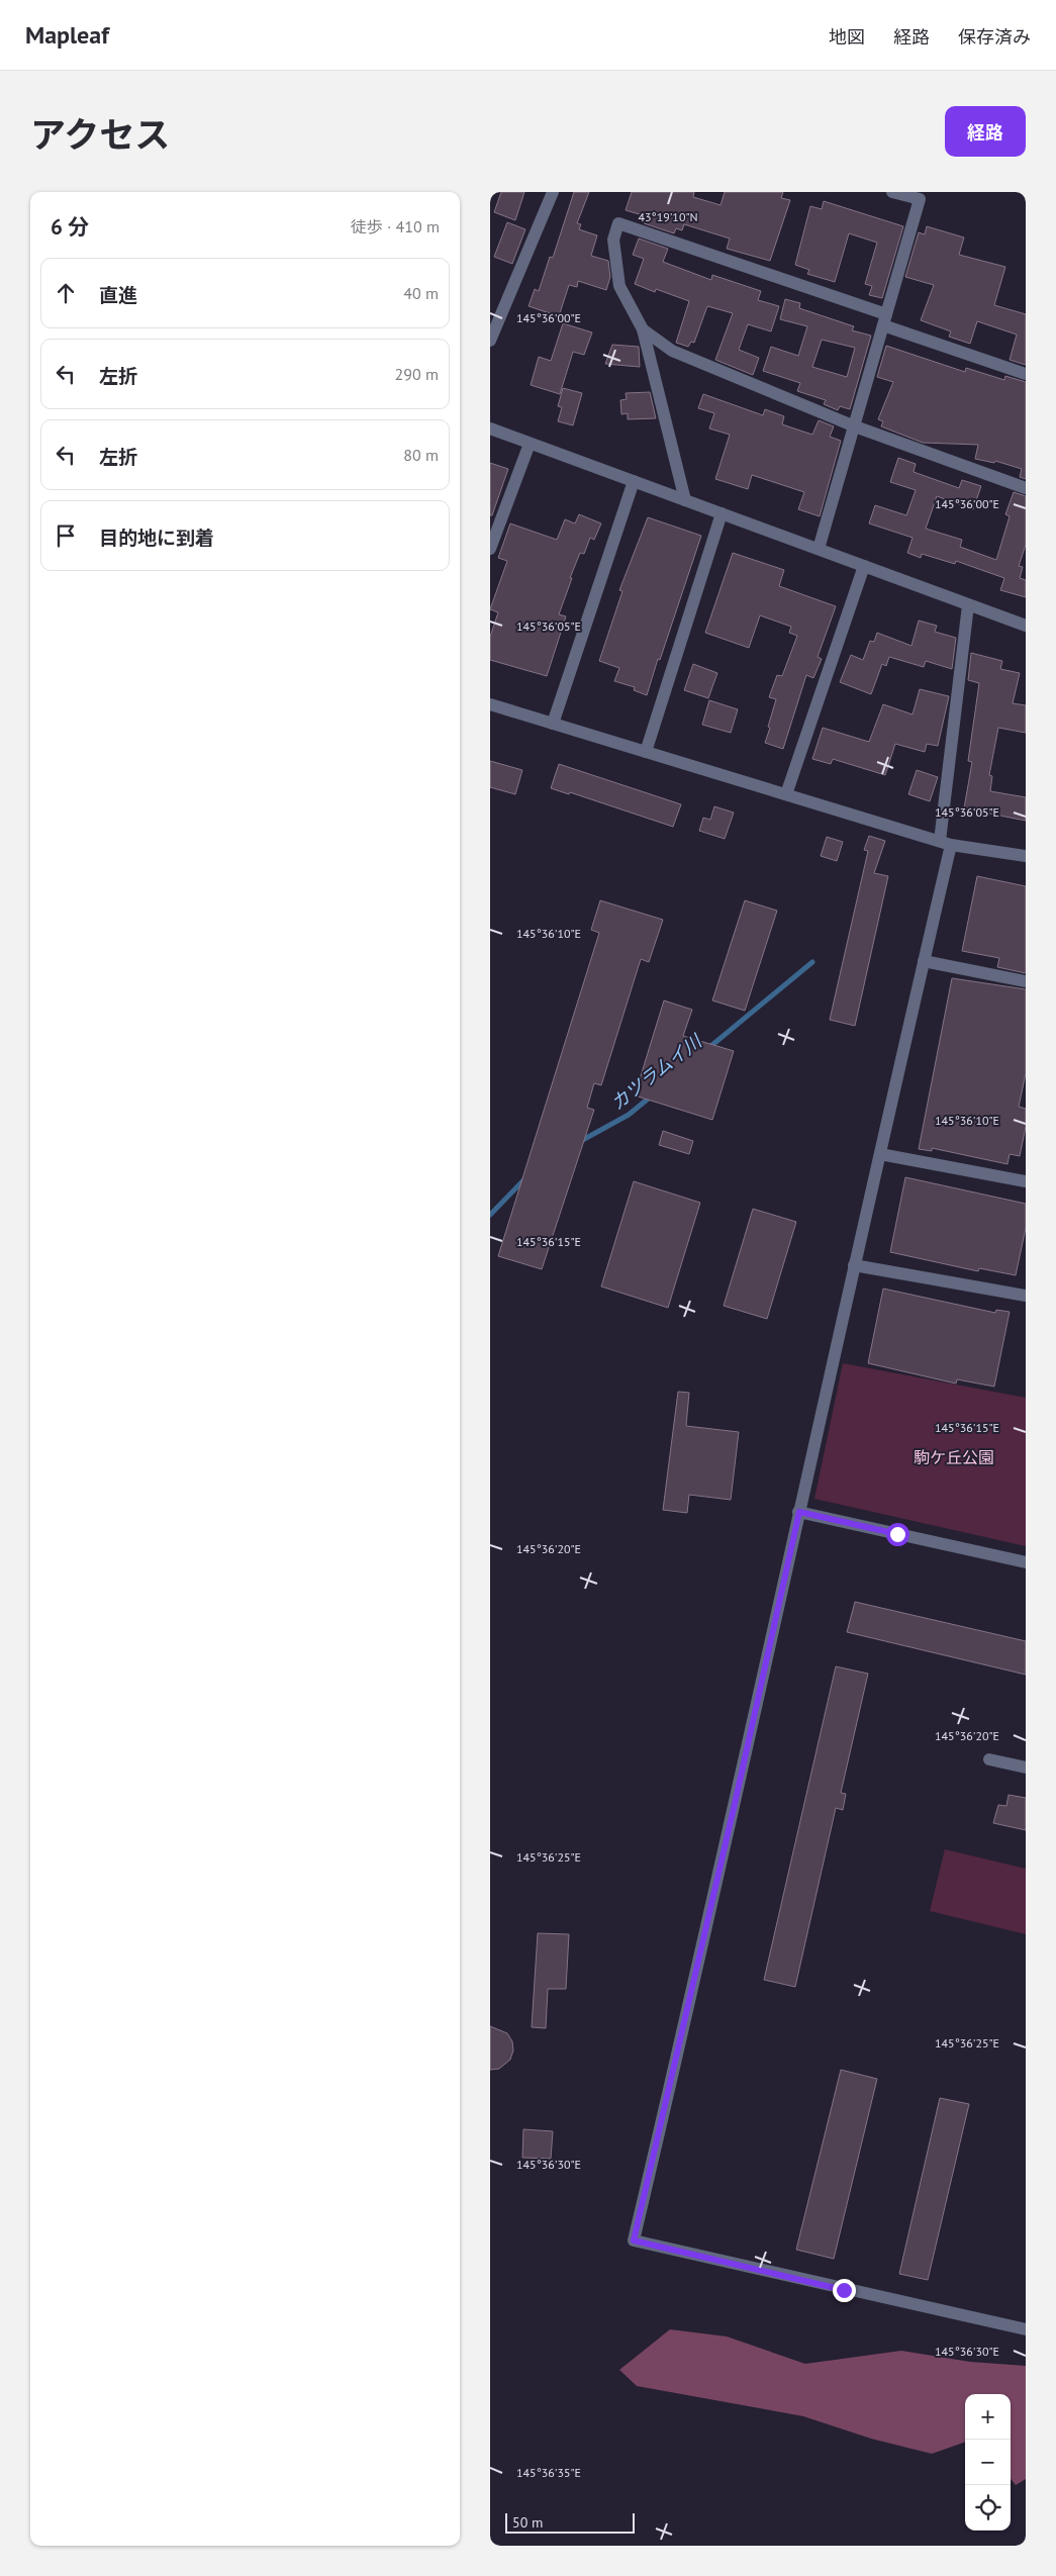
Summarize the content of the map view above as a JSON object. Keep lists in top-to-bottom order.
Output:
{
  "water": ["カツラムイ川"],
  "parks": ["駒ケ丘公園"],
  "scale_bar": "50 m",
  "page": {
    "header": "Mapleaf",
    "nav": ["地図", "経路", "保存済み"],
    "title": "アクセス",
    "buttons": "経路",
    "heading": ["6 分", "徒歩 · 410 m"],
    "list": [
      ["直進", "40 m"],
      ["左折", "290 m"],
      ["左折", "80 m"],
      "目的地に到着"
    ],
    "map_buttons": ["+", "−"],
    "scale": "50 m"
  },
  "coordinates": [
    "43°19'10\"N",
    "145°36'00\"E",
    "145°36'05\"E",
    "145°36'10\"E",
    "145°36'15\"E",
    "145°36'20\"E",
    "145°36'25\"E",
    "145°36'30\"E",
    "145°36'35\"E"
  ]
}
